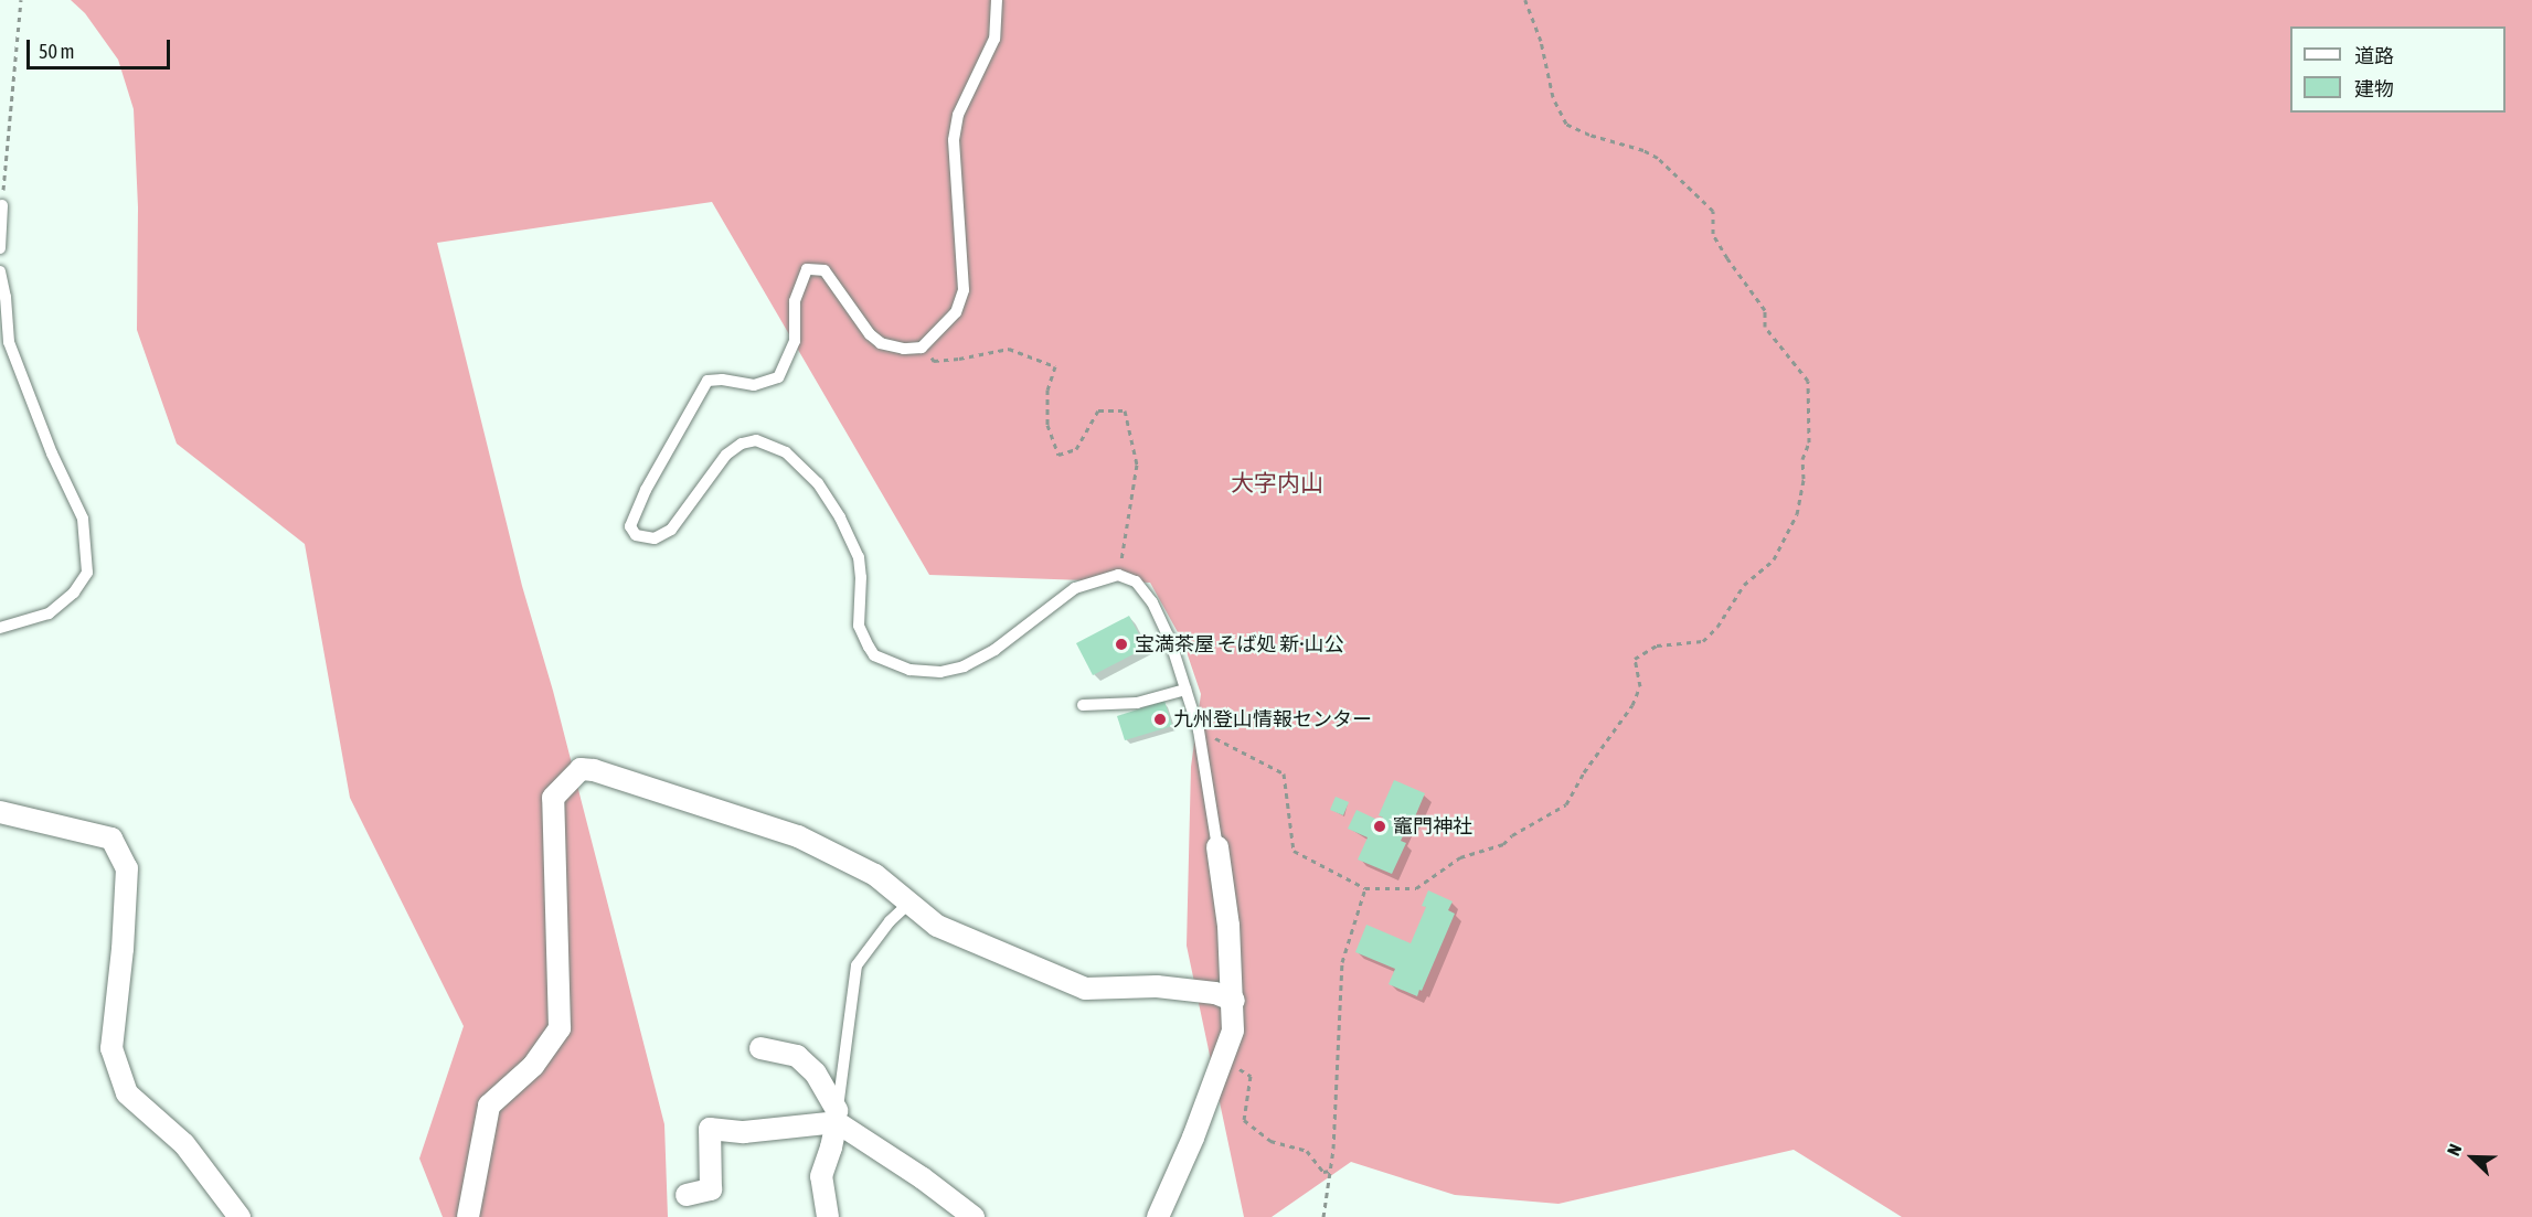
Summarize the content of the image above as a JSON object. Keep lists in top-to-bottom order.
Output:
{
  "districts": ["大字内山"],
  "places": ["宝満茶屋 そば処 新•山公", "九州登山情報センター", "竈門神社"],
  "legend": ["道路", "建物"],
  "scale_bar": "50 m",
  "north": "top left"
}
